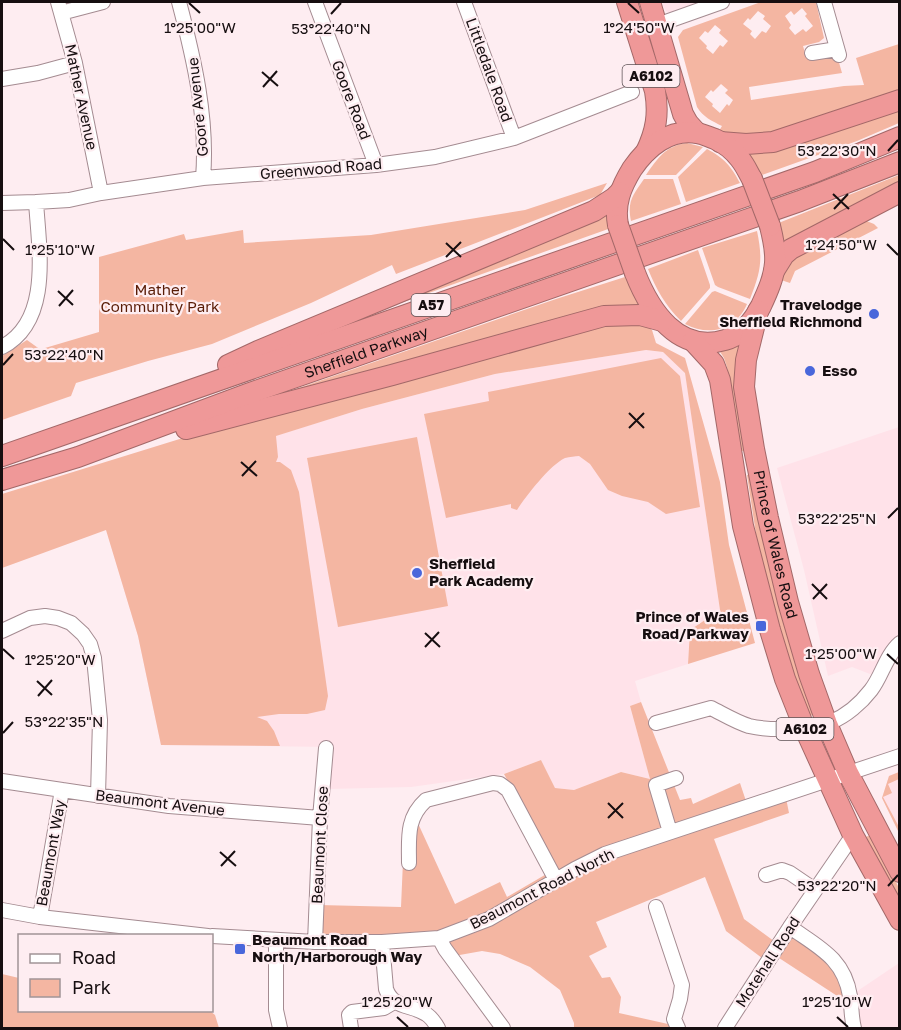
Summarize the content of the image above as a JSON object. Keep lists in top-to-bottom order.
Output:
{
  "streets": {
    "highway": [
      "A6102",
      "A57",
      "Sheffield Parkway",
      "Prince of Wales Road"
    ],
    "street": [
      "Littledale Road",
      "Mather Avenue",
      "Goore Road",
      "Goore Avenue",
      "Greenwood Road",
      "Beaumont Avenue",
      "Beaumont Close",
      "Beaumont Way",
      "Beaumont Road North",
      "Motehall Road"
    ]
  },
  "crossings": [
    ["Littledale Road", "Greenwood Road"],
    ["A6102", "Prince of Wales Road"],
    ["Mather Avenue", "Greenwood Road"],
    ["Goore Road", "Greenwood Road"],
    ["Goore Avenue", "Greenwood Road"],
    ["Prince of Wales Road", "Beaumont Road North"],
    ["Prince of Wales Road", "Motehall Road"],
    ["Beaumont Avenue", "Beaumont Close"],
    ["Beaumont Avenue", "Beaumont Way"],
    ["Beaumont Close", "Beaumont Road North"],
    ["Beaumont Way", "Beaumont Road North"]
  ],
  "parks": ["Mather Community Park"],
  "places": {
    "other": ["Travelodge Sheffield Richmond", "Esso", "Sheffield Park Academy"],
    "transit": ["Prince of Wales Road/Parkway", "Beaumont Road North/Harborough Way"]
  },
  "legend": ["Road", "Park"],
  "coordinates": [
    "1°25'00\"W",
    "1°24'50\"W",
    "53°22'40\"N",
    "53°22'30\"N",
    "1°25'10\"W",
    "53°22'25\"N",
    "1°25'20\"W",
    "53°22'35\"N",
    "53°22'20\"N"
  ]
}
